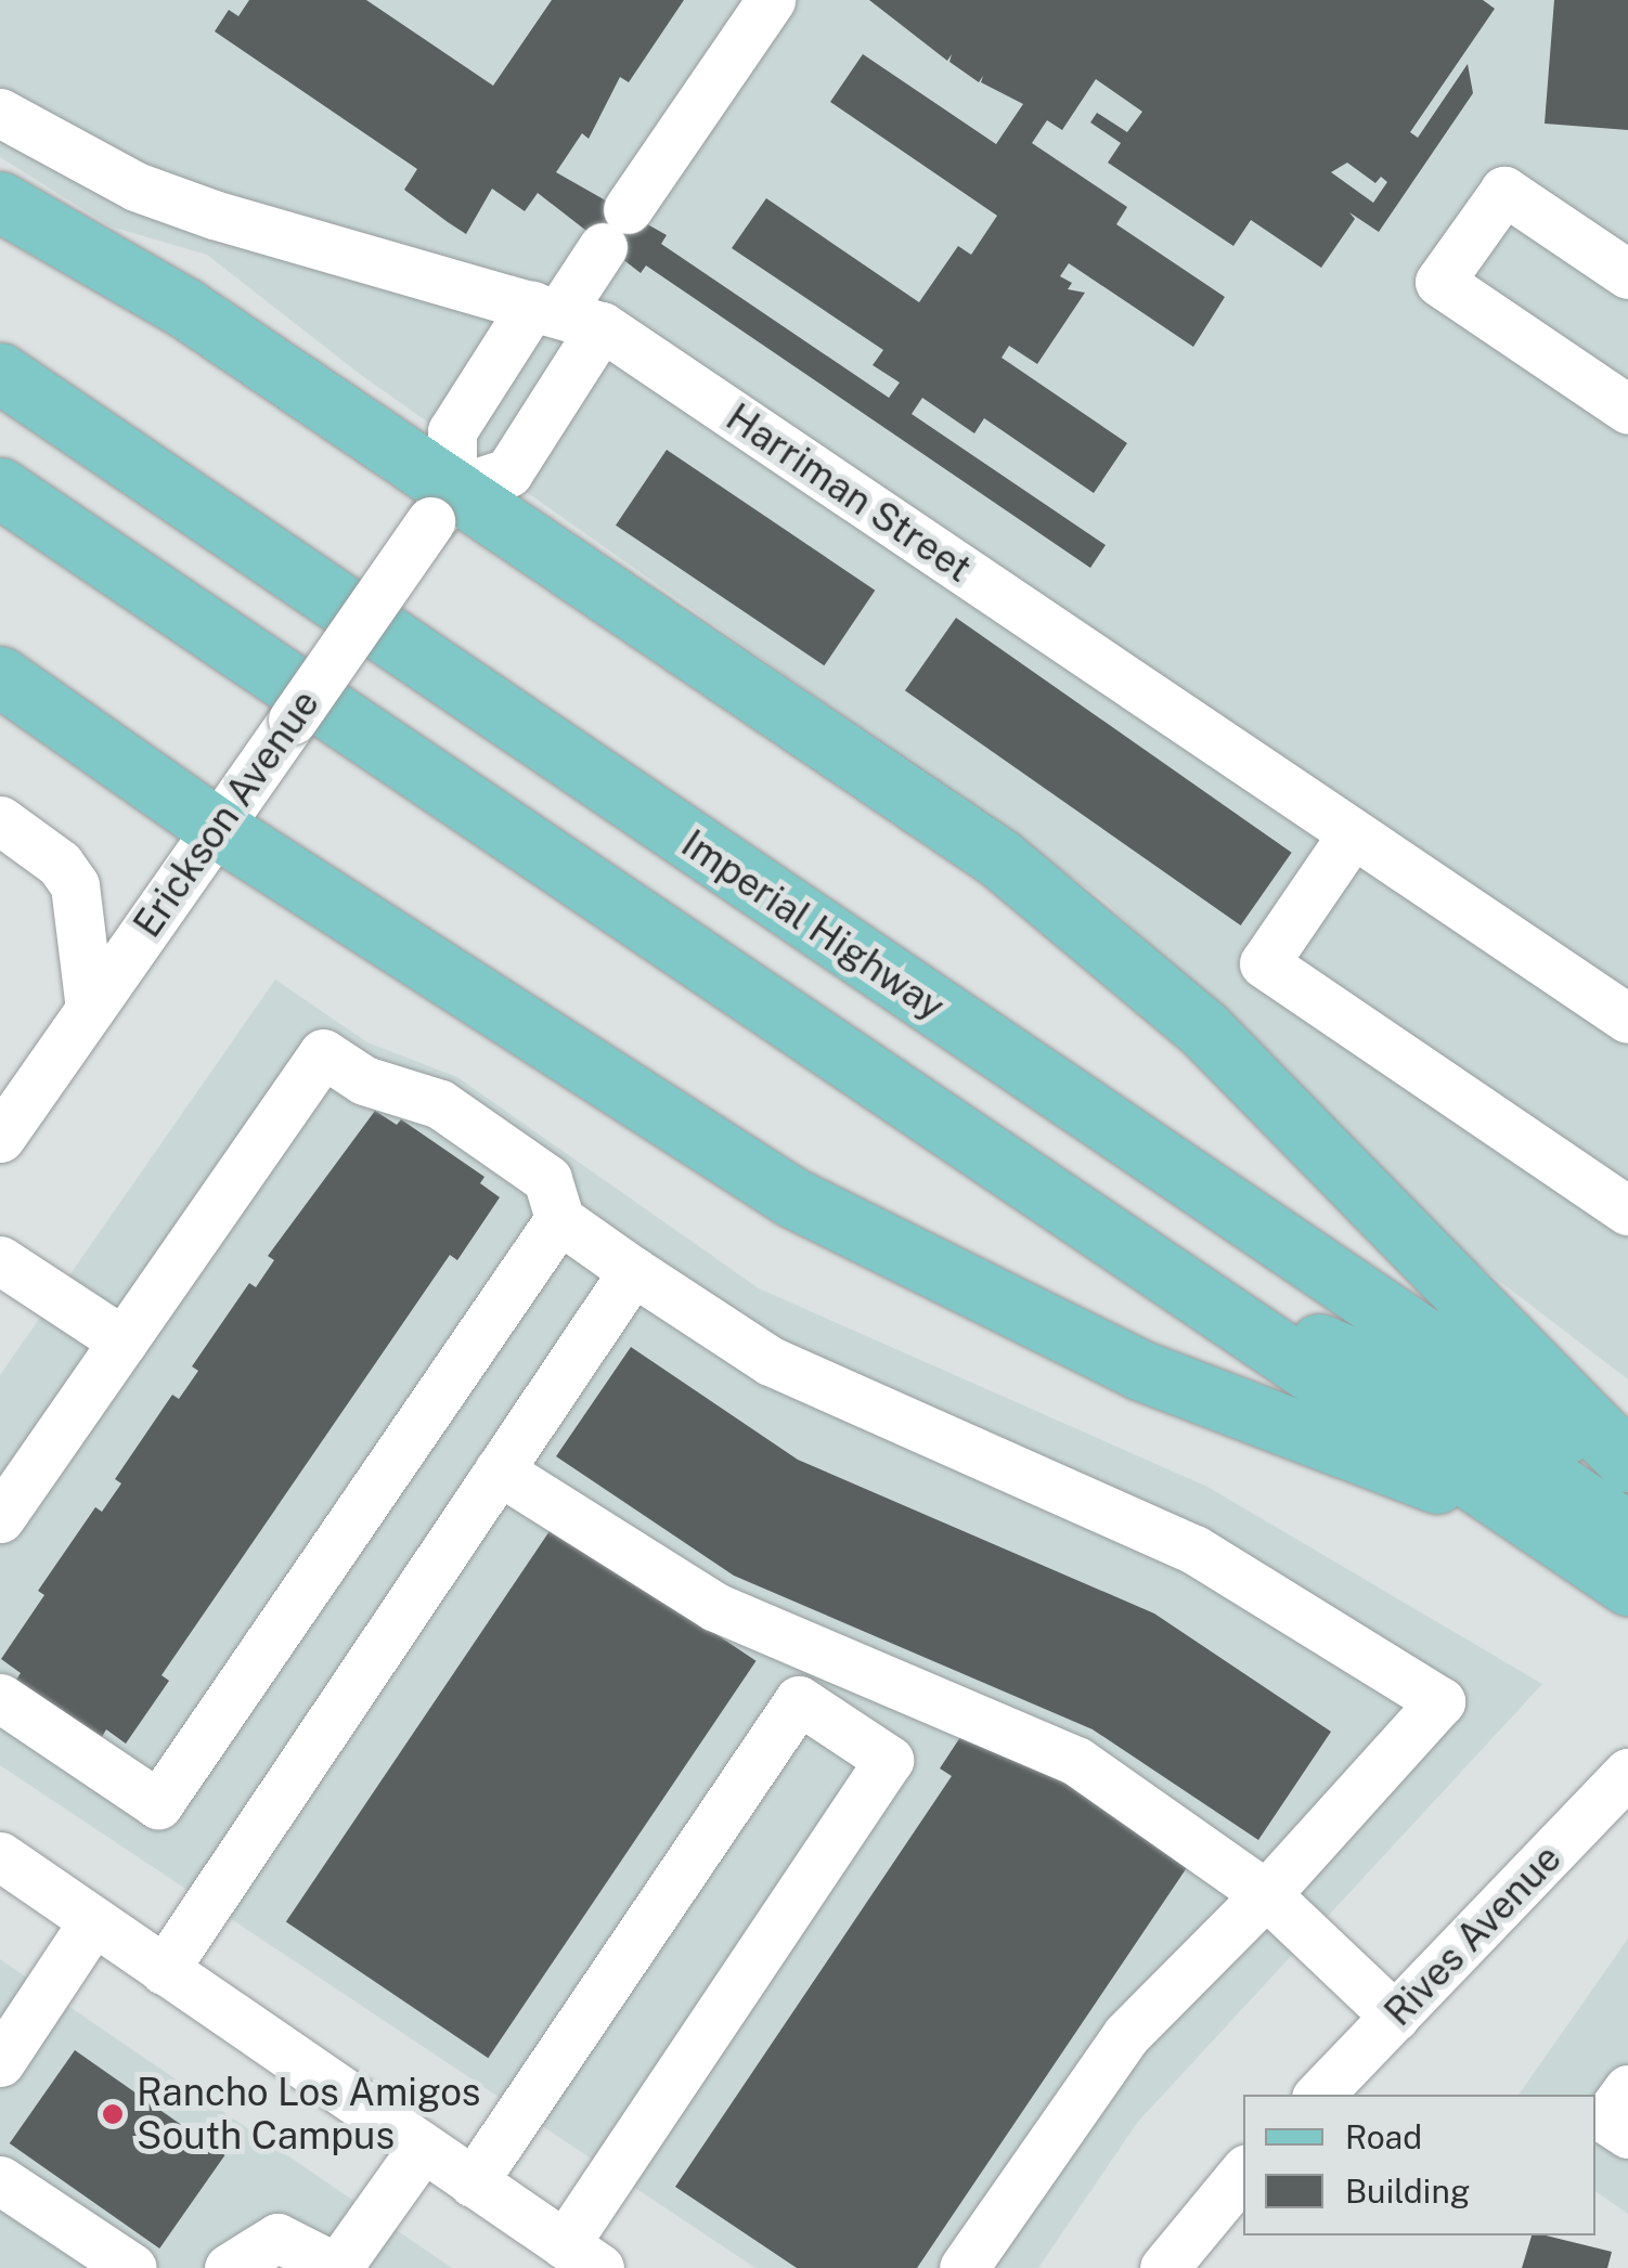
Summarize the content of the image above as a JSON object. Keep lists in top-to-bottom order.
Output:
{
  "streets": {
    "main road": ["Imperial Highway"],
    "street": ["Harriman Street", "Erickson Avenue", "Rives Avenue"]
  },
  "places": ["Rancho Los Amigos South Campus"],
  "legend": ["Road", "Building"]
}
